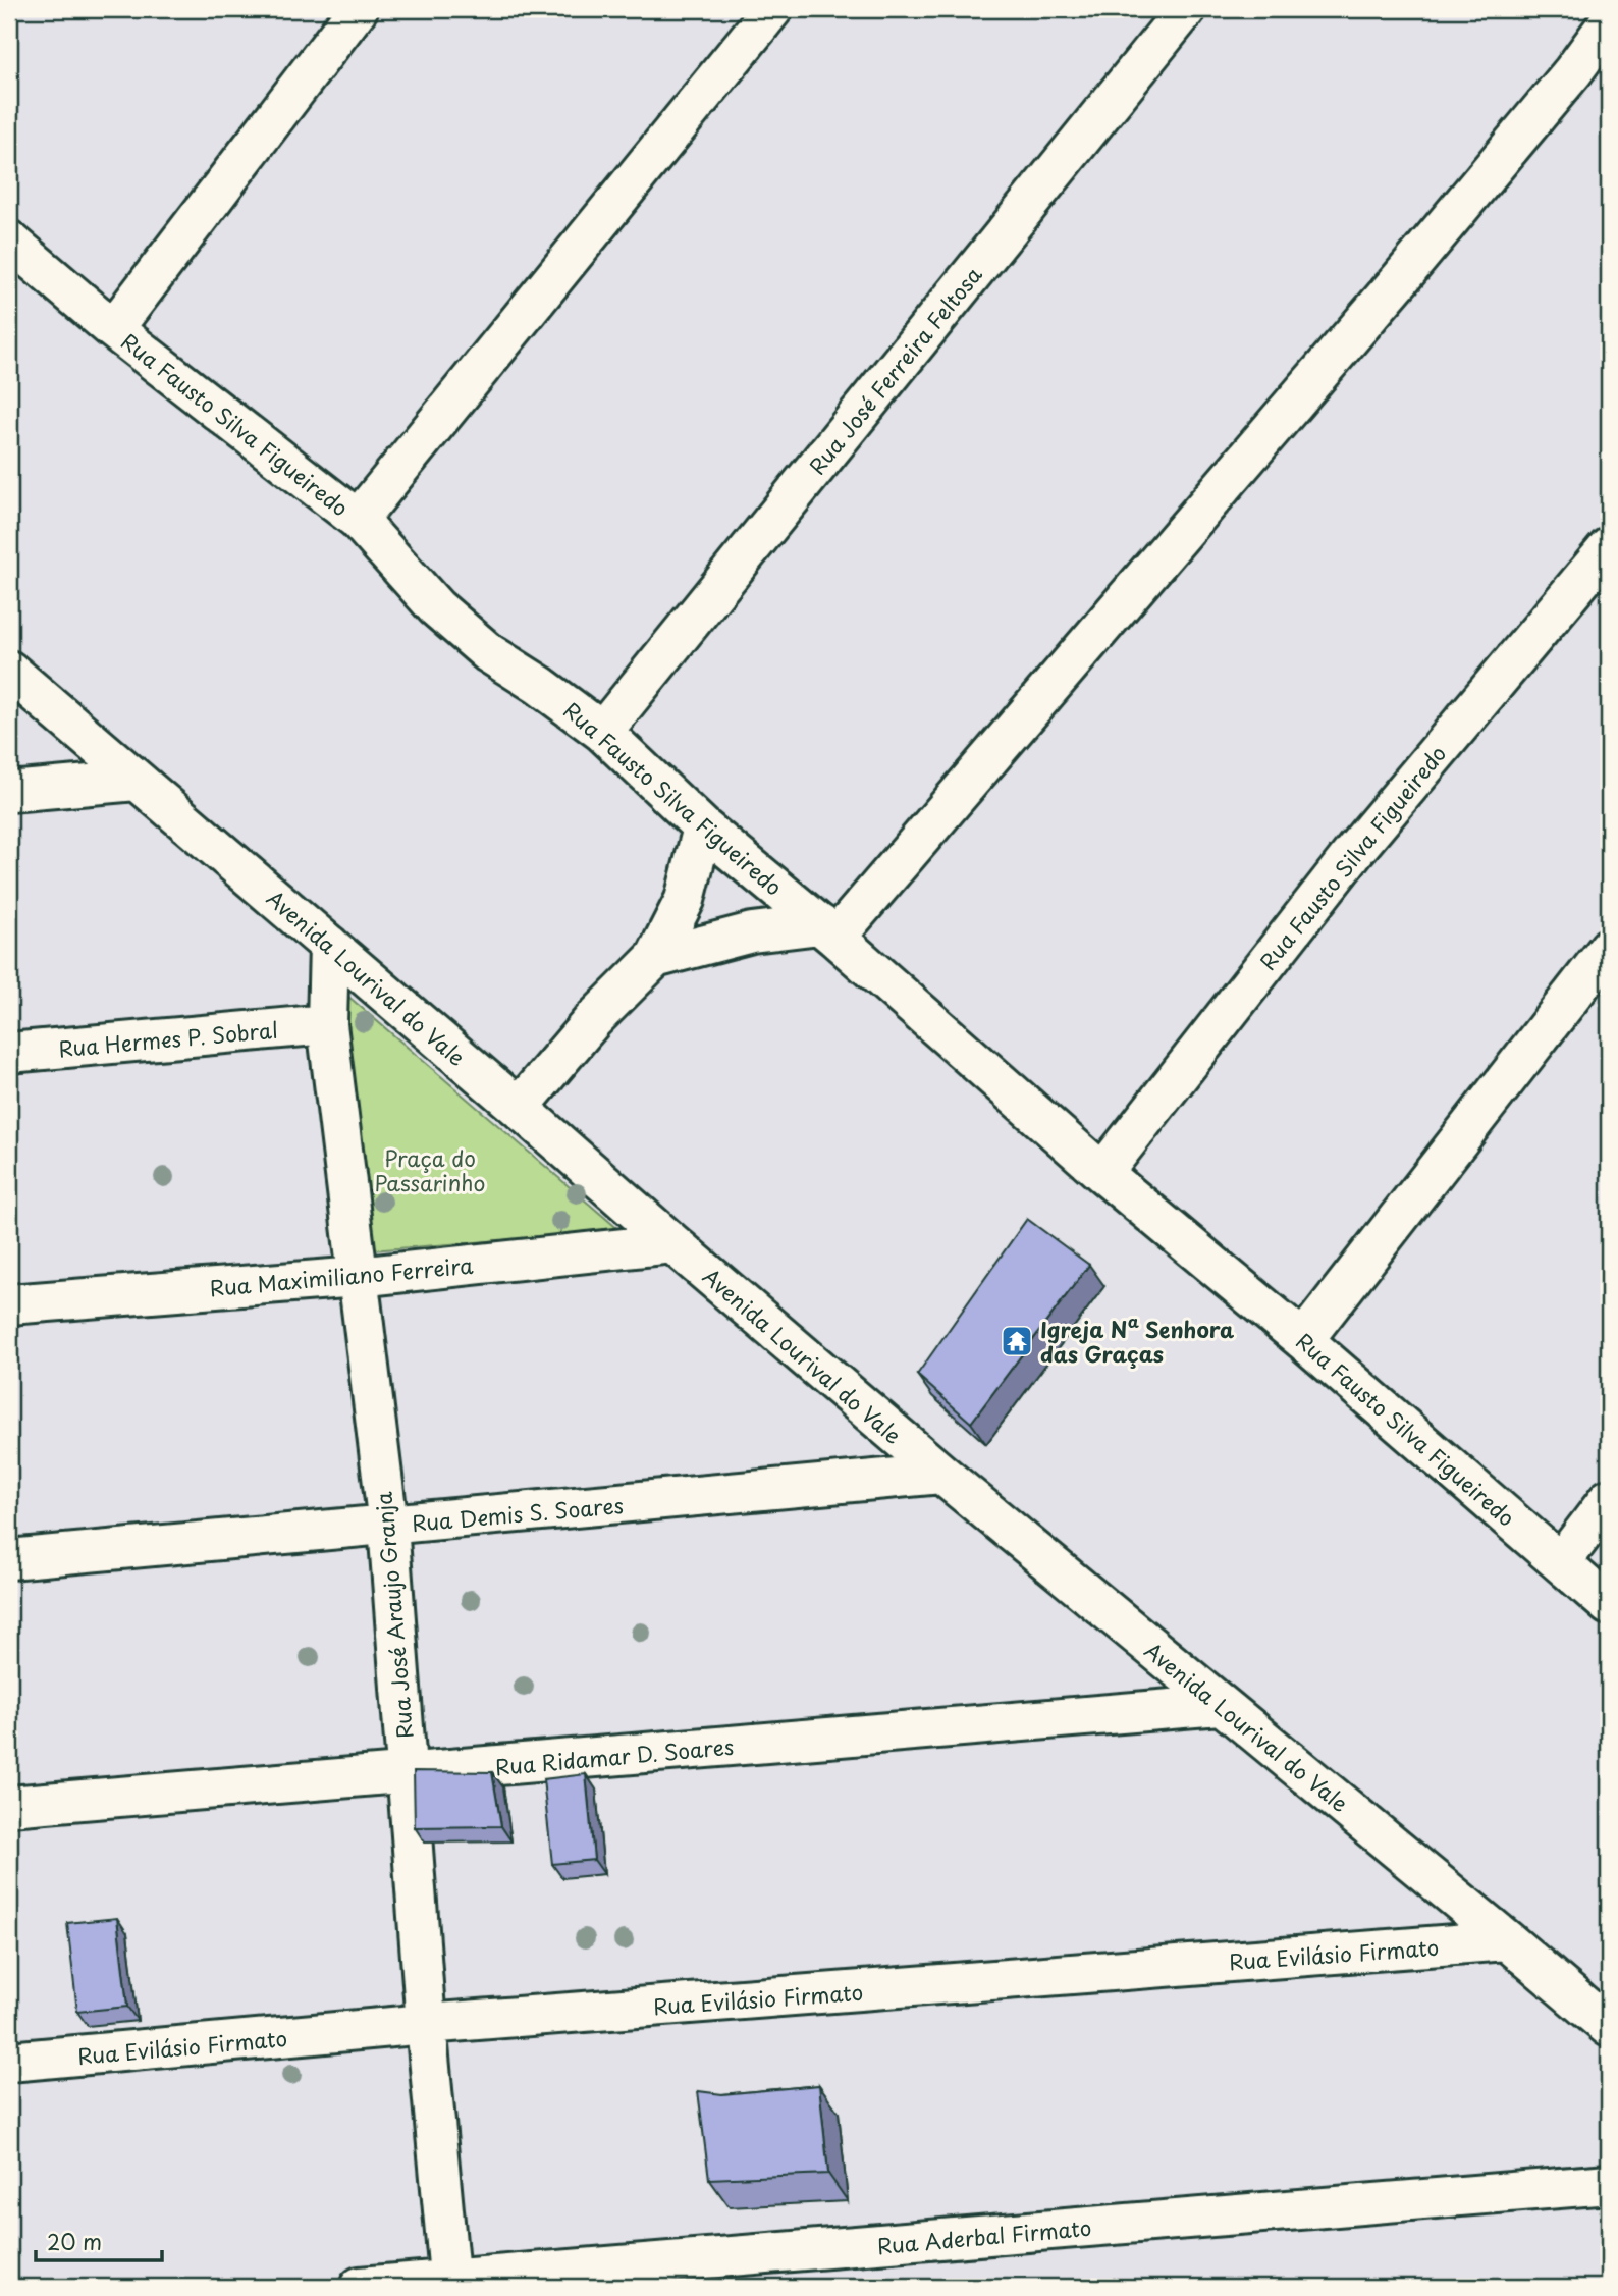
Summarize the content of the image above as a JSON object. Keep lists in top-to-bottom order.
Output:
{
  "streets": {
    "street": [
      "Rua José Ferreira Feltosa",
      "Rua Fausto Silva Figueiredo",
      "Avenida Lourival do Vale",
      "Rua Hermes P. Sobral",
      "Rua Maximiliano Ferreira",
      "Rua Demis S. Soares",
      "Rua José Araujo Granja",
      "Rua Ridamar D. Soares",
      "Rua Evilásio Firmato",
      "Rua Aderbal Firmato"
    ]
  },
  "crossings": [
    ["Rua José Ferreira Feltosa", "Rua Fausto Silva Figueiredo"],
    ["Avenida Lourival do Vale", "Rua Maximiliano Ferreira"],
    ["Avenida Lourival do Vale", "Rua Demis S. Soares"],
    ["Avenida Lourival do Vale", "Rua José Araujo Granja"],
    ["Avenida Lourival do Vale", "Rua Ridamar D. Soares"],
    ["Avenida Lourival do Vale", "Rua Evilásio Firmato"],
    ["Rua Hermes P. Sobral", "Rua José Araujo Granja"],
    ["Rua Maximiliano Ferreira", "Rua José Araujo Granja"],
    ["Rua Demis S. Soares", "Rua José Araujo Granja"],
    ["Rua José Araujo Granja", "Rua Ridamar D. Soares"],
    ["Rua José Araujo Granja", "Rua Evilásio Firmato"],
    ["Rua José Araujo Granja", "Rua Aderbal Firmato"]
  ],
  "parks": ["Praça do Passarinho"],
  "places": {
    "temple": ["Igreja Nª Senhora das Graças"]
  },
  "scale_bar": "20 m"
}
